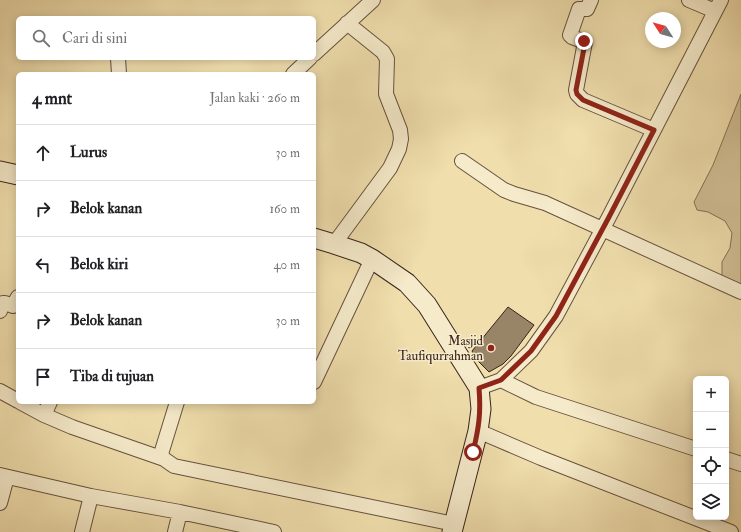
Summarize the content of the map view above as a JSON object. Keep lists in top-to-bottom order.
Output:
{
  "places": ["Masjid Taufiqurrahman"],
  "north": "top left",
  "page": {
    "search": "Cari di sini",
    "heading": ["4 mnt", "Jalan kaki · 260 m"],
    "list": [
      ["Lurus", "30 m"],
      ["Belok kanan", "160 m"],
      ["Belok kiri", "40 m"],
      ["Belok kanan", "30 m"],
      "Tiba di tujuan"
    ],
    "map_buttons": ["+", "−"]
  }
}
